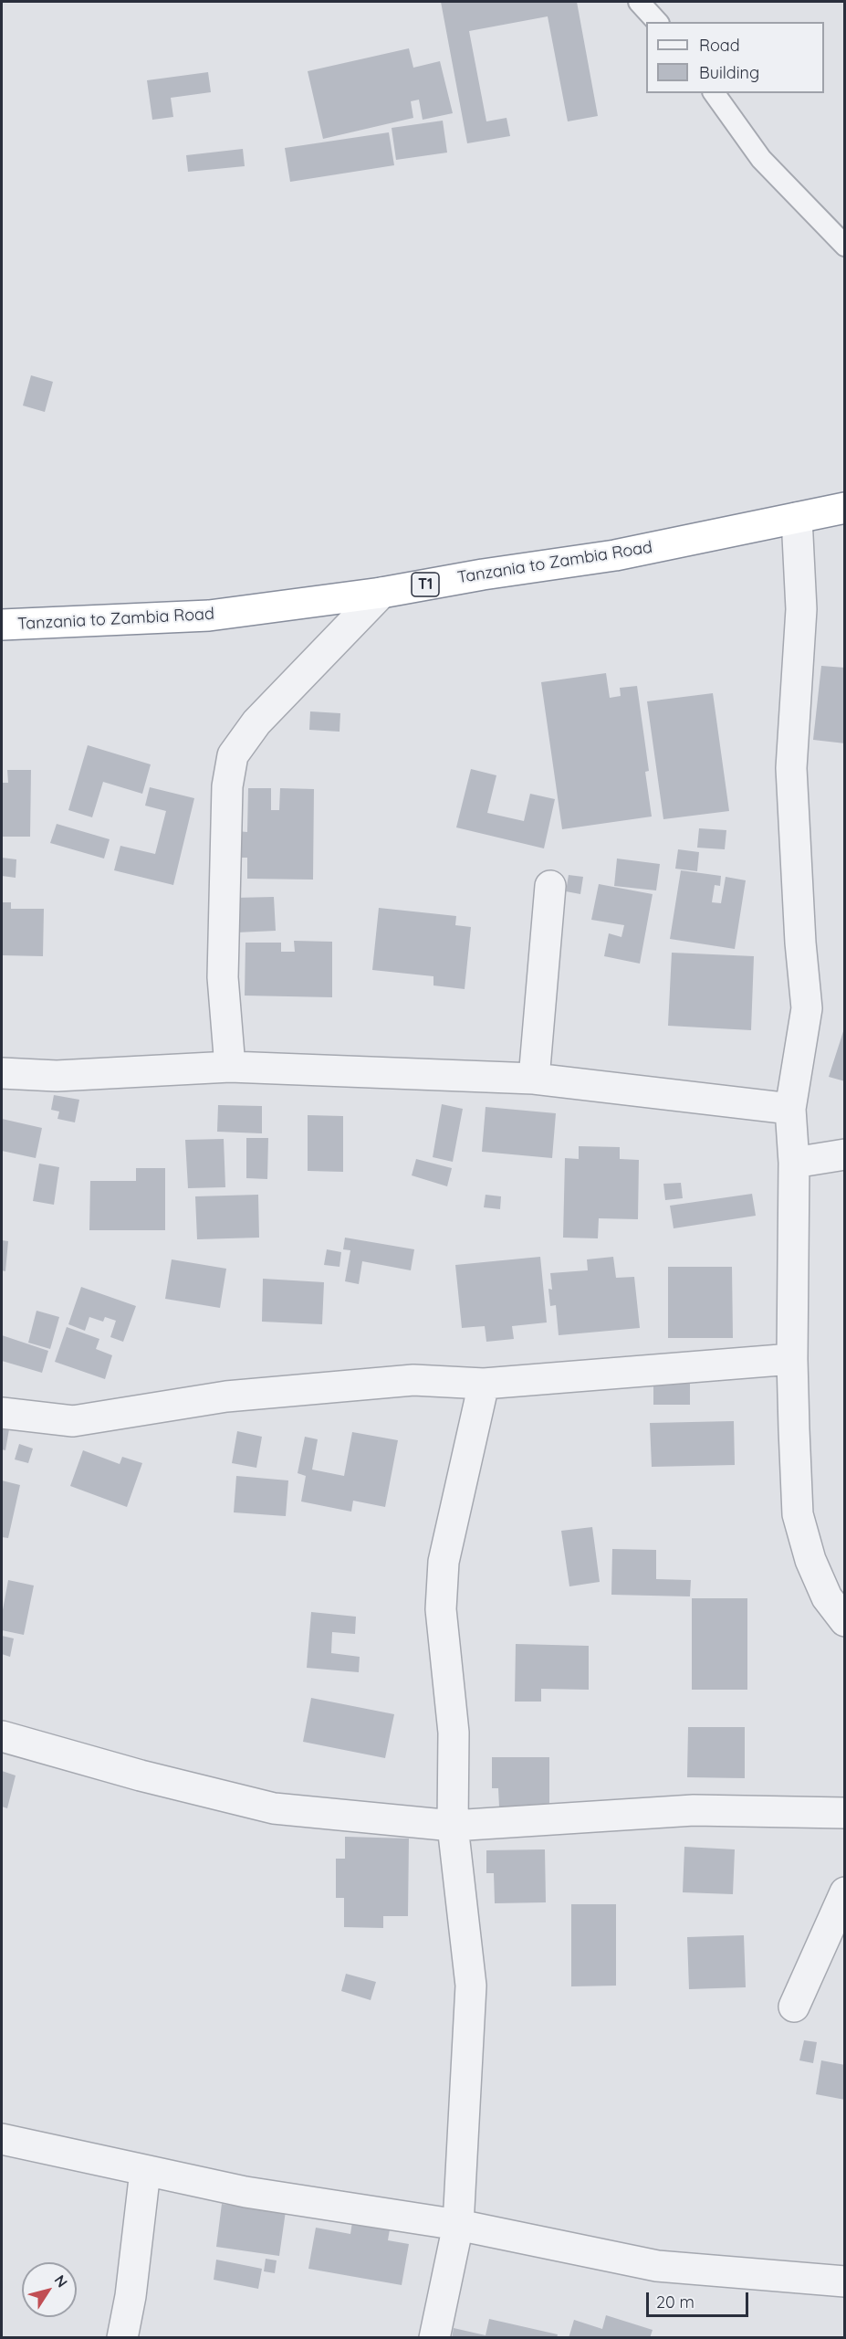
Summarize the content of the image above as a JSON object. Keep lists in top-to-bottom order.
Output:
{
  "streets": {
    "highway": ["Tanzania to Zambia Road", "T1"]
  },
  "legend": ["Road", "Building"],
  "scale_bar": "20 m",
  "north": "top right"
}
